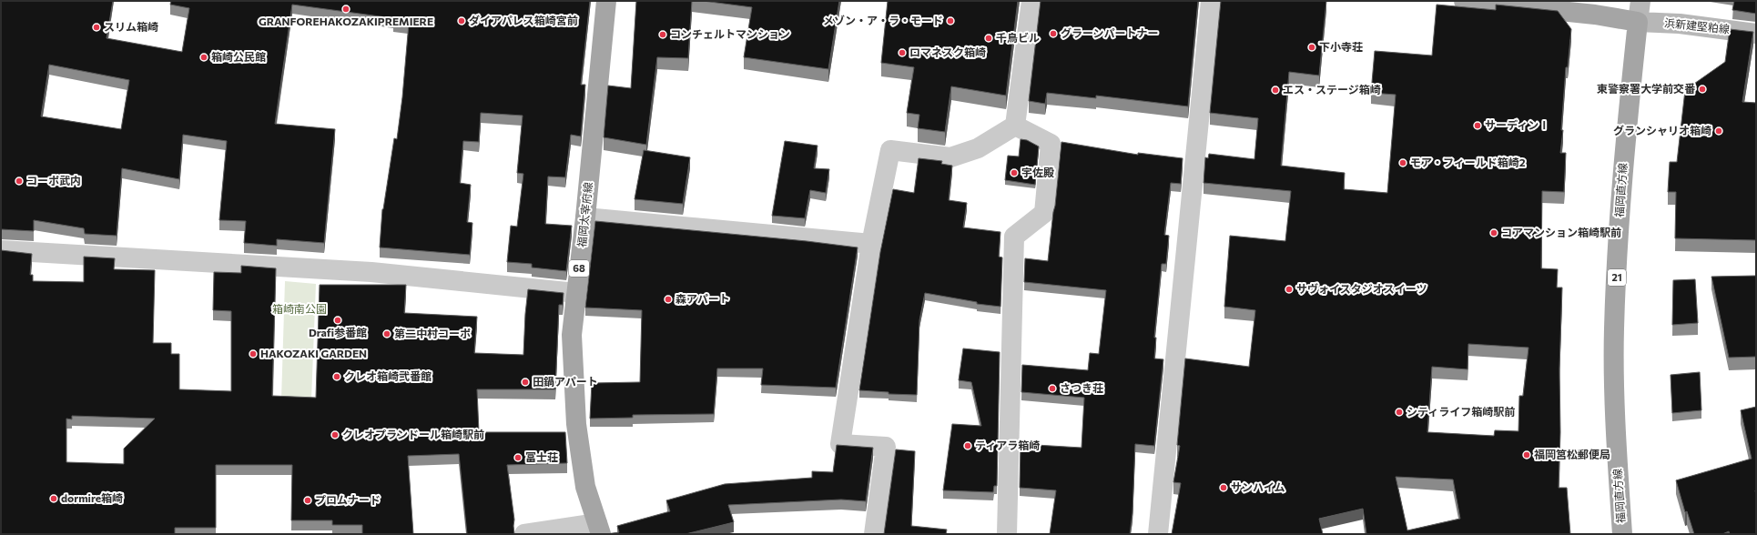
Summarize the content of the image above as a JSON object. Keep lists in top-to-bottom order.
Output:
{
  "streets": {
    "main road": [
      "浜新建堅粕線",
      "福岡直方線",
      "福岡太宰府線",
      "68",
      "21"
    ]
  },
  "crossings": [
    ["浜新建堅粕線", "福岡直方線"],
    ["浜新建堅粕線", "21"],
    ["福岡直方線", "21"]
  ],
  "parks": ["箱崎南公園"],
  "places": [
    "GRANFOREHAKOZAKIPREMIERE",
    "ダイアパレス箱崎宮前",
    "メゾン・ア・ラ・モード",
    "スリム箱崎",
    "グラーンパートナー",
    "コンチェルトマンション",
    "千鳥ビル",
    "下小寺荘",
    "ロマネスク箱崎",
    "箱崎公民館",
    "東警察署大学前交番",
    "エス・ステージ箱崎",
    "サーディンⅠ",
    "グランシャリオ箱崎",
    "モア・フィールド箱崎2",
    "宇佐殿",
    "コーポ武内",
    "コアマンション箱崎駅前",
    "サヴォイスタジオスイーツ",
    "森アパート",
    "Drafi参番館",
    "第二中村コーポ",
    "HAKOZAKI GARDEN",
    "クレオ箱崎弐番館",
    "田鍋アパート",
    "さつき荘",
    "シティライフ箱崎駅前",
    "クレオプランドール箱崎駅前",
    "ティアラ箱崎",
    "福岡筥松郵便局",
    "冨士荘",
    "サンハイム",
    "dormire箱崎",
    "プロムナード"
  ]
}
